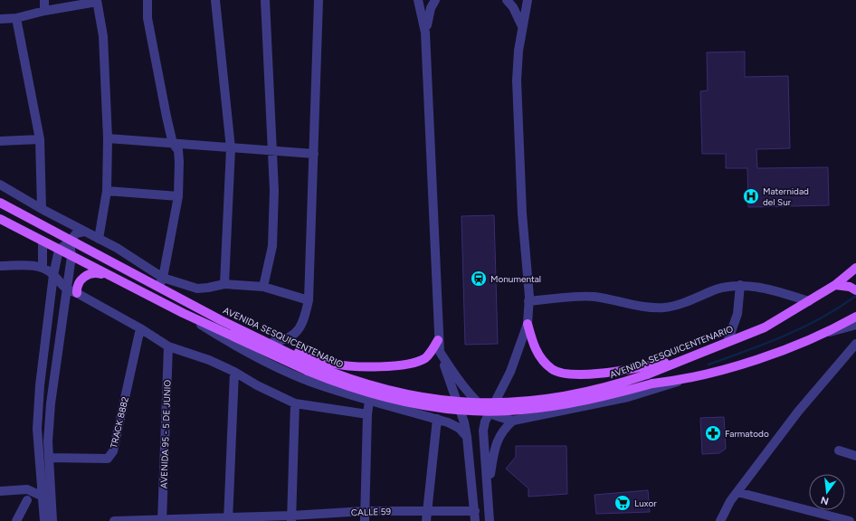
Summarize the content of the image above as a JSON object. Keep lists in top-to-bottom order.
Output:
{
  "streets": {
    "main road": ["AVENIDA SESQUICENTENARIO"],
    "street": ["TRACK 8882", "AVENIDA 95 - 5 DE JUNIO", "CALLE 59"]
  },
  "crossings": [
    ["AVENIDA 95 - 5 DE JUNIO", "CALLE 59"]
  ],
  "places": {
    "hospital": ["Maternidad del Sur"],
    "station": ["Monumental"],
    "pharmacy": ["Farmatodo"],
    "supermarket": ["Luxor"]
  },
  "north": "bottom"
}
